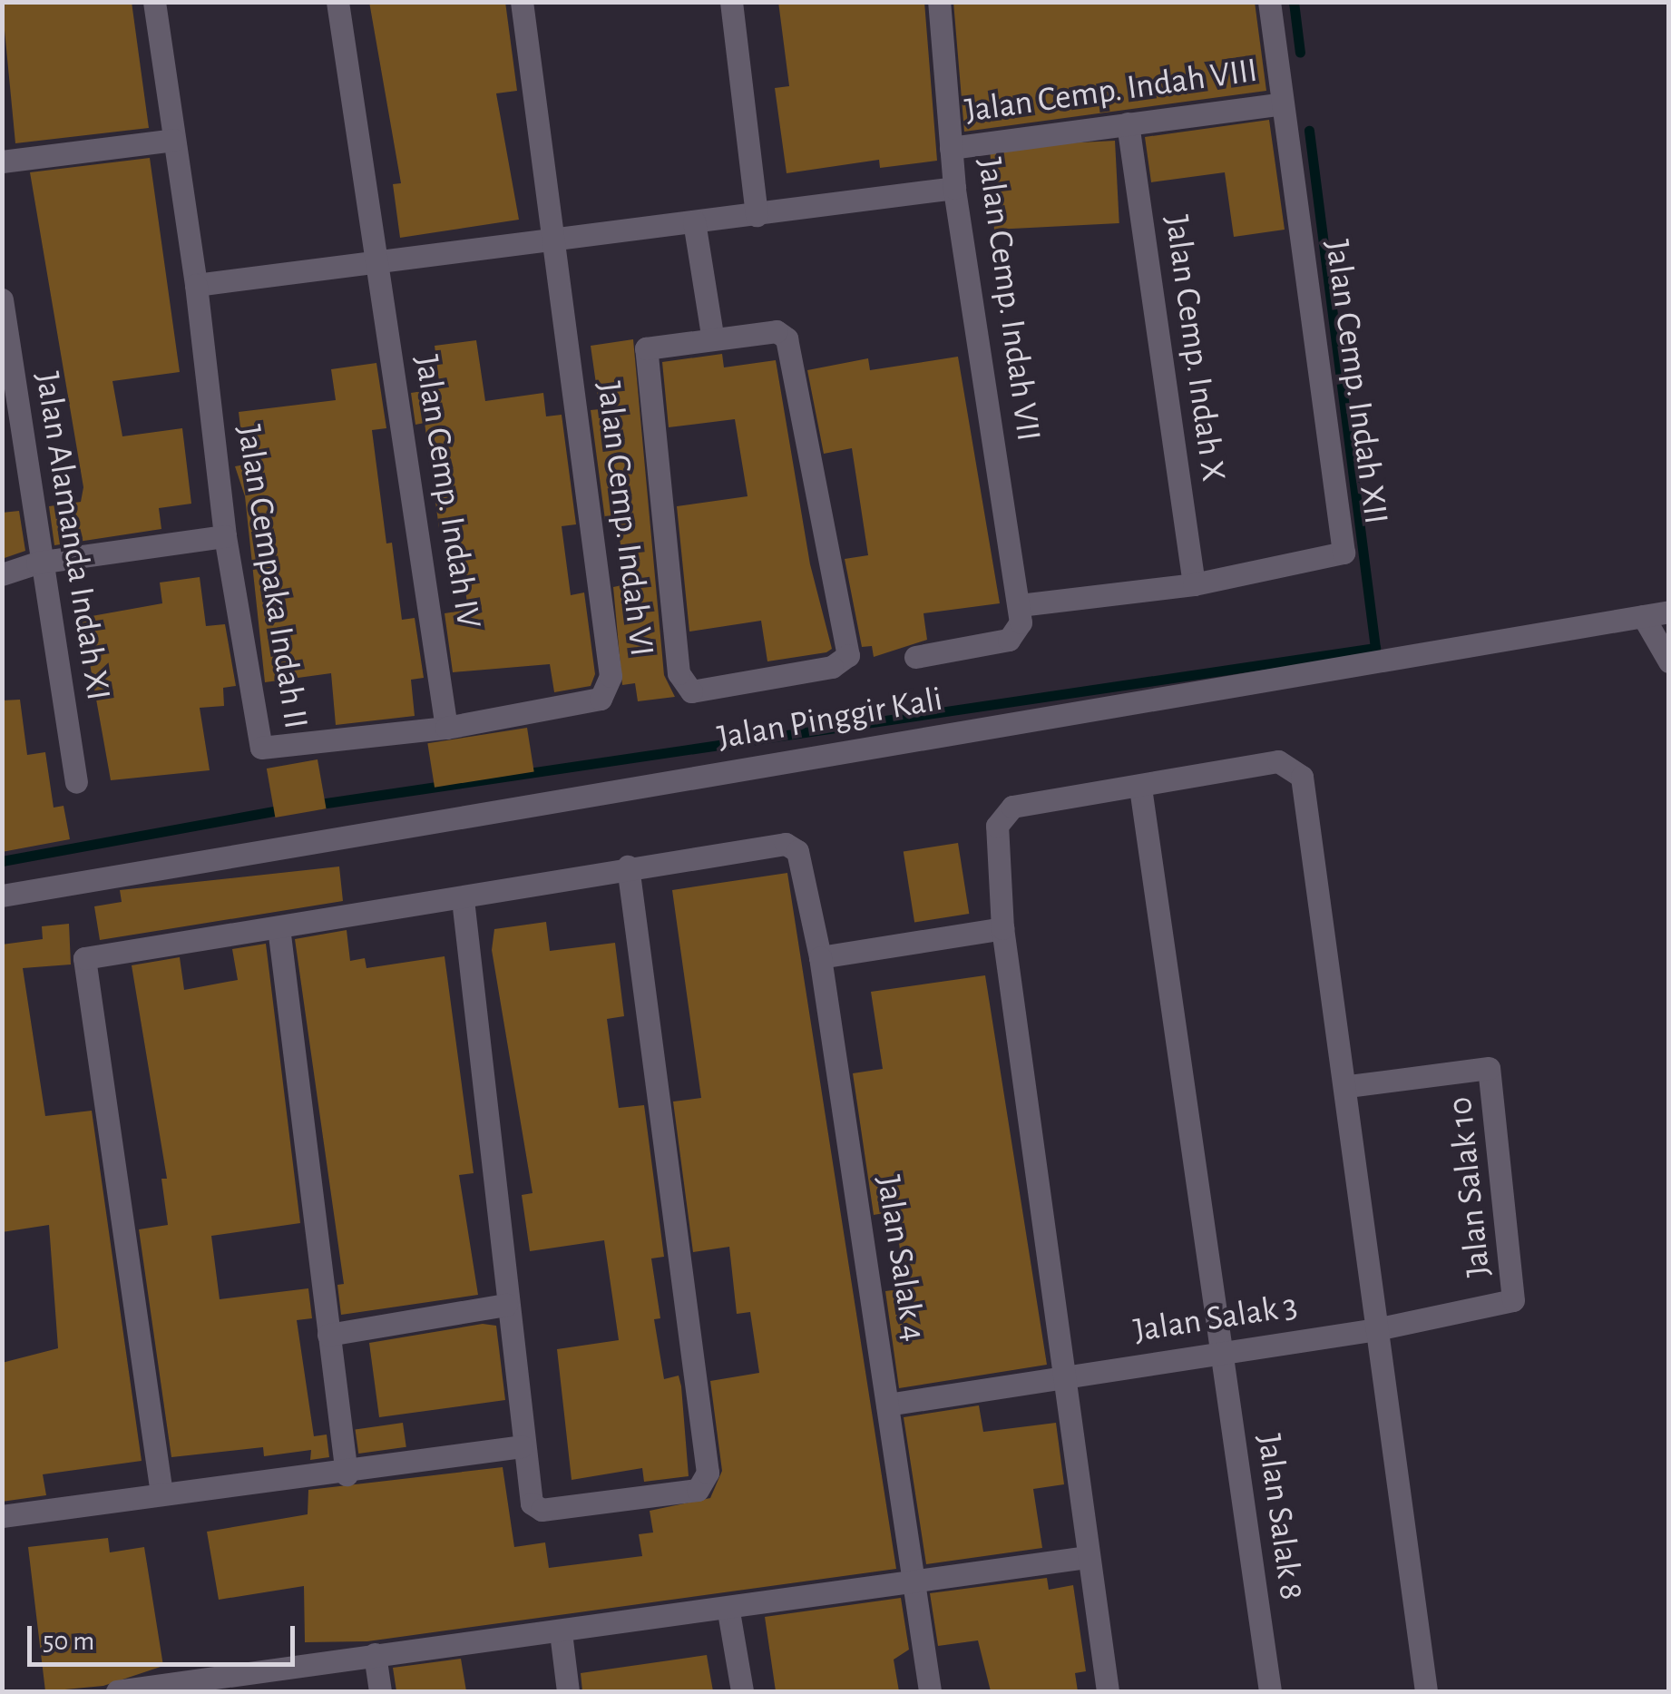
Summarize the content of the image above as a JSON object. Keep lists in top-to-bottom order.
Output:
{
  "streets": {
    "street": [
      "Jalan Cemp. Indah VIII",
      "Jalan Cemp. Indah VII",
      "Jalan Cemp. Indah X",
      "Jalan Cemp. Indah XII",
      "Jalan Cemp. Indah IV",
      "Jalan Cemp. Indah VI",
      "Jalan Alamanda Indah XI",
      "Jalan Cempaka Indah II",
      "Jalan Pinggir Kali",
      "Jalan Salak 10",
      "Jalan Salak 4",
      "Jalan Salak 3",
      "Jalan Salak 8"
    ]
  },
  "crossings": [
    ["Jalan Cemp. Indah VIII", "Jalan Cemp. Indah VII"],
    ["Jalan Cemp. Indah VIII", "Jalan Cemp. Indah X"],
    ["Jalan Cemp. Indah VIII", "Jalan Cemp. Indah XII"],
    ["Jalan Cemp. Indah VII", "Jalan Cemp. Indah XII"],
    ["Jalan Cemp. Indah X", "Jalan Cemp. Indah XII"],
    ["Jalan Cemp. Indah IV", "Jalan Cemp. Indah VI"],
    ["Jalan Cemp. Indah IV", "Jalan Cempaka Indah II"],
    ["Jalan Cemp. Indah VI", "Jalan Cempaka Indah II"],
    ["Jalan Salak 10", "Jalan Salak 3"],
    ["Jalan Salak 4", "Jalan Salak 3"],
    ["Jalan Salak 3", "Jalan Salak 8"]
  ],
  "scale_bar": "50 m"
}
